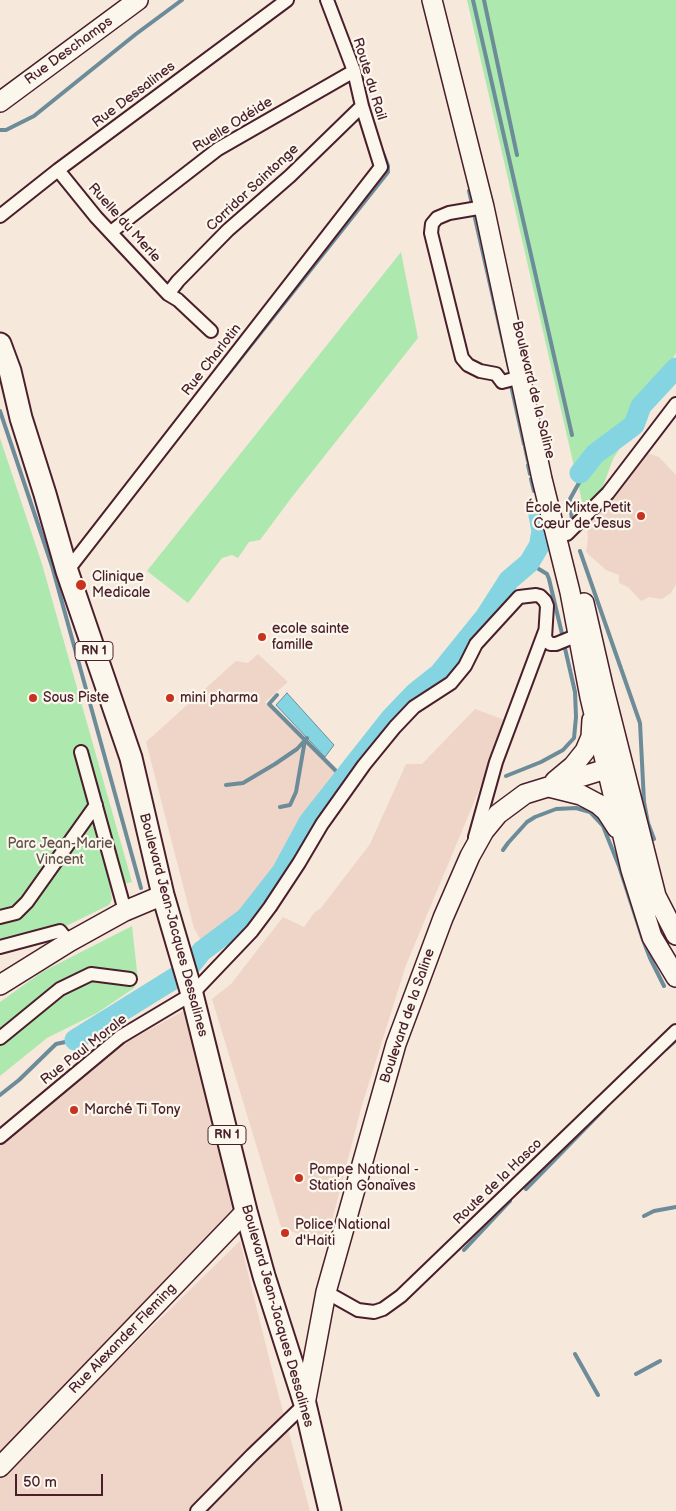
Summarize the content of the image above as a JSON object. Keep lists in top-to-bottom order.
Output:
{
  "streets": {
    "main road": [
      "Rue Deschamps",
      "Boulevard de la Saline",
      "RN 1",
      "Boulevard Jean-Jacques Dessalines",
      "Rue Alexander Fleming"
    ],
    "street": [
      "Route du Rail",
      "Rue Dessalines",
      "Ruelle Odéide",
      "Corridor Saintonge",
      "Ruelle du Merle",
      "Rue Charlotin",
      "Rue Paul Morale",
      "Route de la Hasco"
    ]
  },
  "crossings": [
    ["Route du Rail", "Ruelle Odéide"],
    ["Route du Rail", "Corridor Saintonge"],
    ["Route du Rail", "Rue Charlotin"],
    ["Rue Dessalines", "Ruelle du Merle"],
    ["Ruelle Odéide", "Ruelle du Merle"],
    ["Corridor Saintonge", "Ruelle du Merle"],
    ["Rue Charlotin", "Boulevard Jean-Jacques Dessalines"],
    ["Boulevard de la Saline", "Boulevard Jean-Jacques Dessalines"],
    ["Boulevard de la Saline", "Route de la Hasco"],
    ["Boulevard Jean-Jacques Dessalines", "Rue Paul Morale"],
    ["Boulevard Jean-Jacques Dessalines", "Rue Alexander Fleming"]
  ],
  "parks": ["Parc Jean-Marie Vincent"],
  "places": [
    "École Mixte Petit Cœur de Jesus",
    "Clinique Medicale",
    "ecole sainte famille",
    "Sous Piste",
    "mini pharma",
    "Marché Ti Tony",
    "Pompe National - Station Gonaïves",
    "Police National d'Haiti"
  ],
  "scale_bar": "50 m"
}
